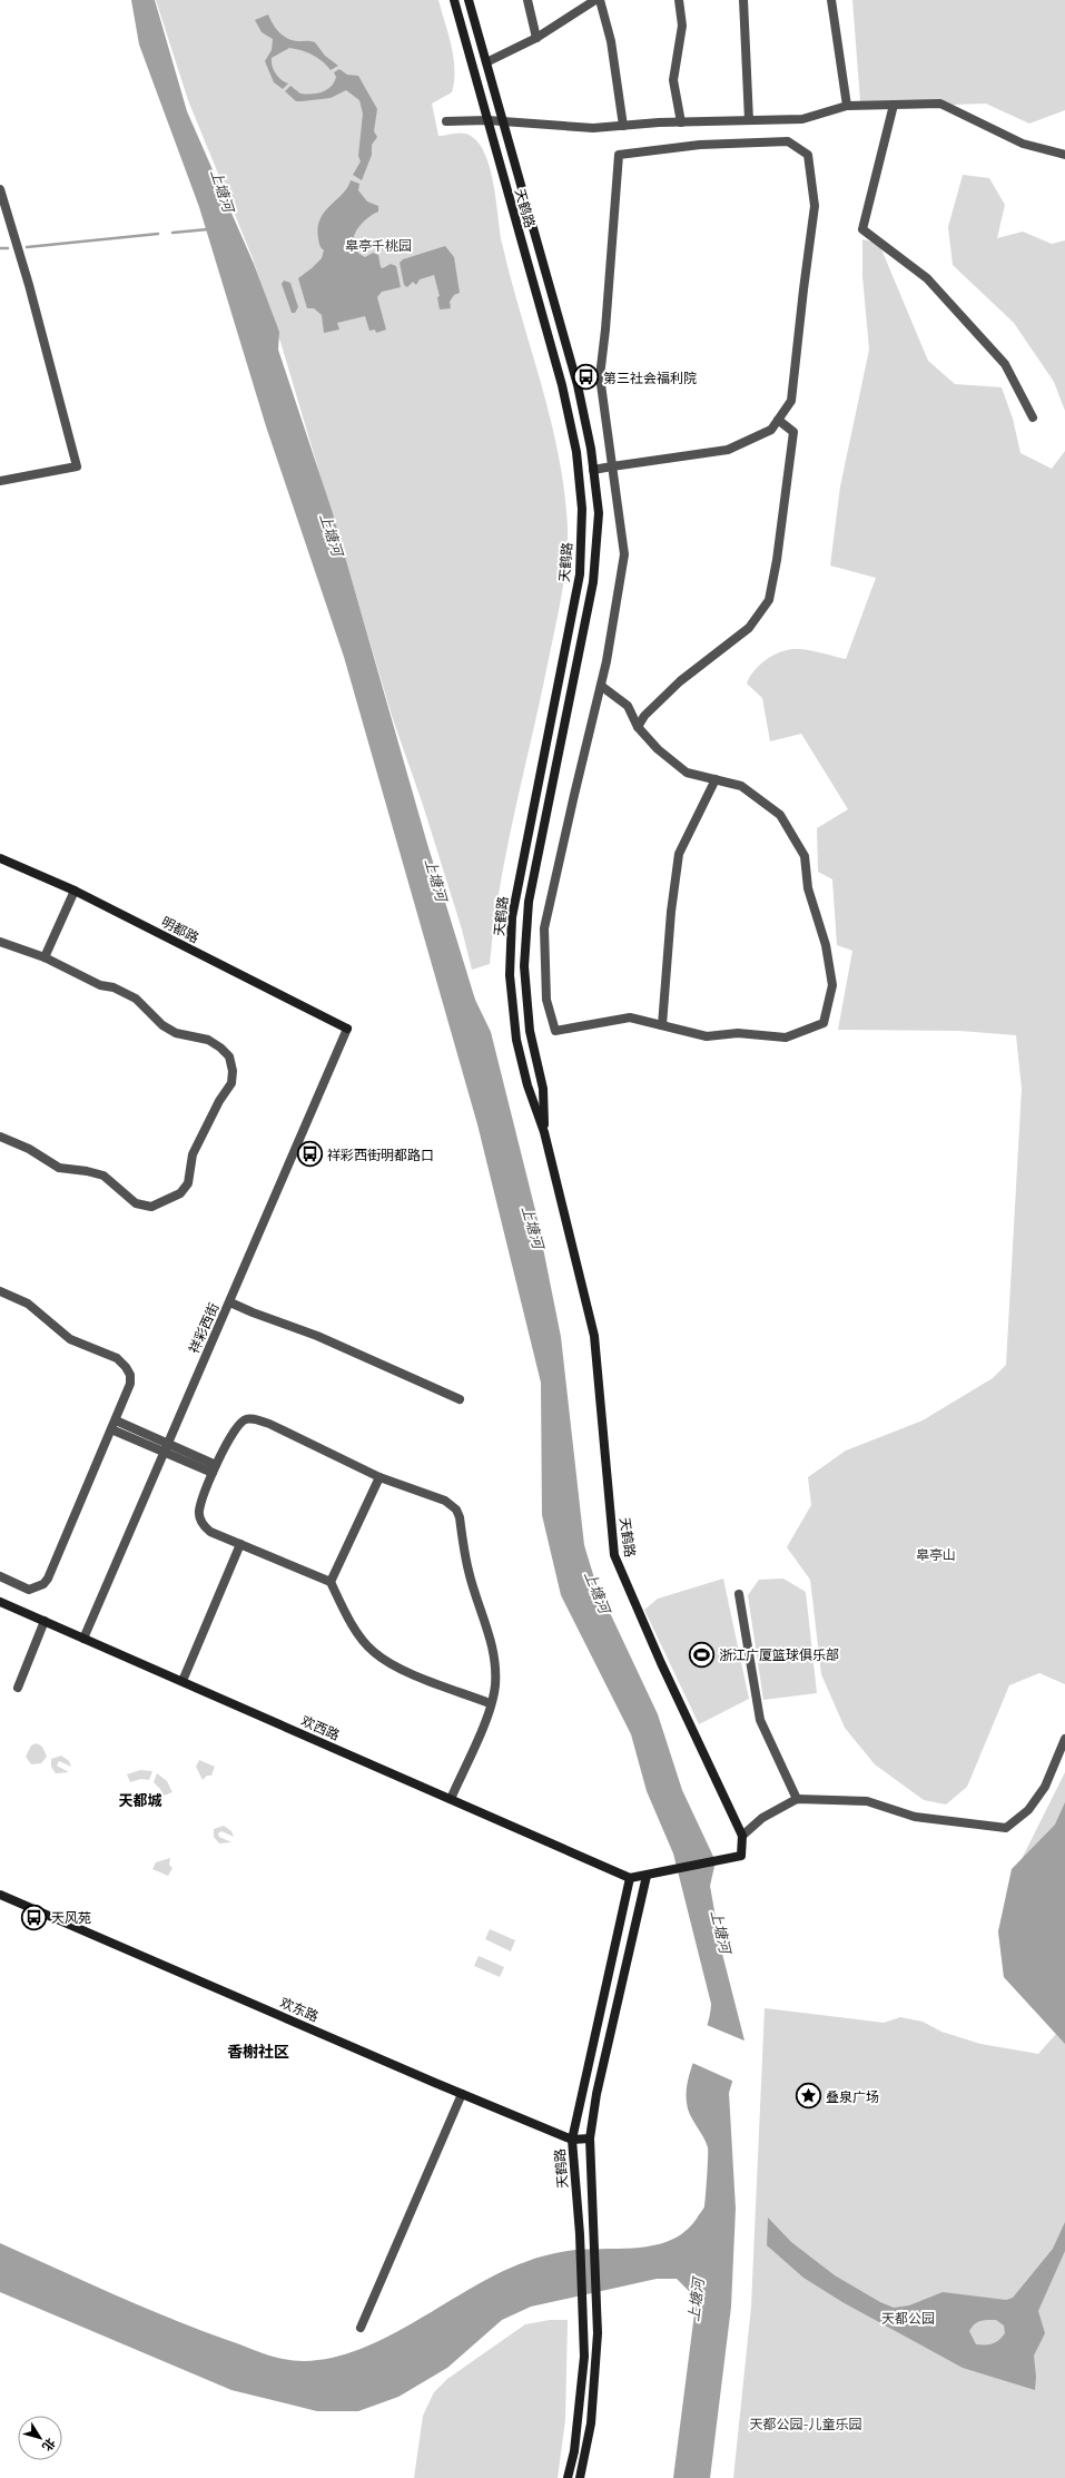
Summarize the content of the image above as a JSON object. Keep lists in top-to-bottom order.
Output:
{
  "streets": {
    "main road": [
      "天鹤路",
      "明都路",
      "欢西路",
      "欢东路"
    ],
    "street": ["祥彩西街"]
  },
  "crossings": [
    ["天鹤路", "欢西路"],
    ["天鹤路", "欢东路"],
    ["明都路", "祥彩西街"],
    ["祥彩西街", "欢西路"]
  ],
  "districts": ["天都城", "香榭社区"],
  "water": ["上塘河"],
  "parks": [
    "皋亭千桃园",
    "皋亭山",
    "天都公园",
    "天都公园-儿童乐园"
  ],
  "places": {
    "bus stop": ["第三社会福利院", "祥彩西街明都路口", "天风苑"],
    "sports": ["浙江广厦篮球俱乐部"],
    "place": ["叠泉广场"]
  },
  "north": "bottom right"
}
